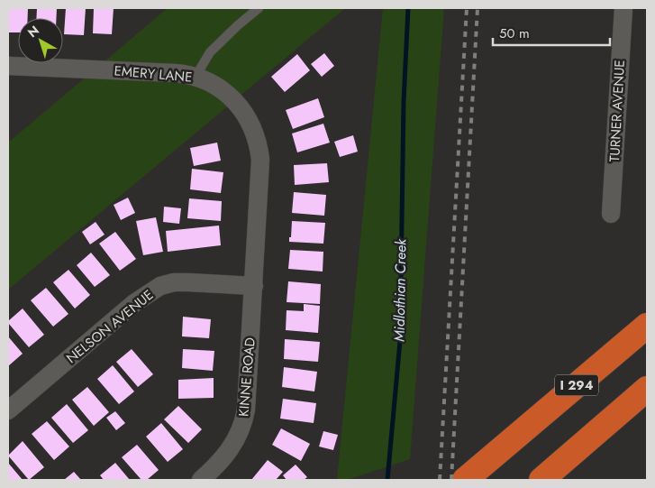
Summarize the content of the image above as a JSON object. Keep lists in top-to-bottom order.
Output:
{
  "streets": {
    "highway": ["I 294"],
    "street": [
      "EMERY LANE",
      "TURNER AVENUE",
      "NELSON AVENUE",
      "KINNE ROAD"
    ]
  },
  "crossings": [
    ["EMERY LANE", "NELSON AVENUE"],
    ["EMERY LANE", "KINNE ROAD"],
    ["NELSON AVENUE", "KINNE ROAD"]
  ],
  "water": ["Midlothian Creek"],
  "scale_bar": "50 m",
  "north": "top left"
}
